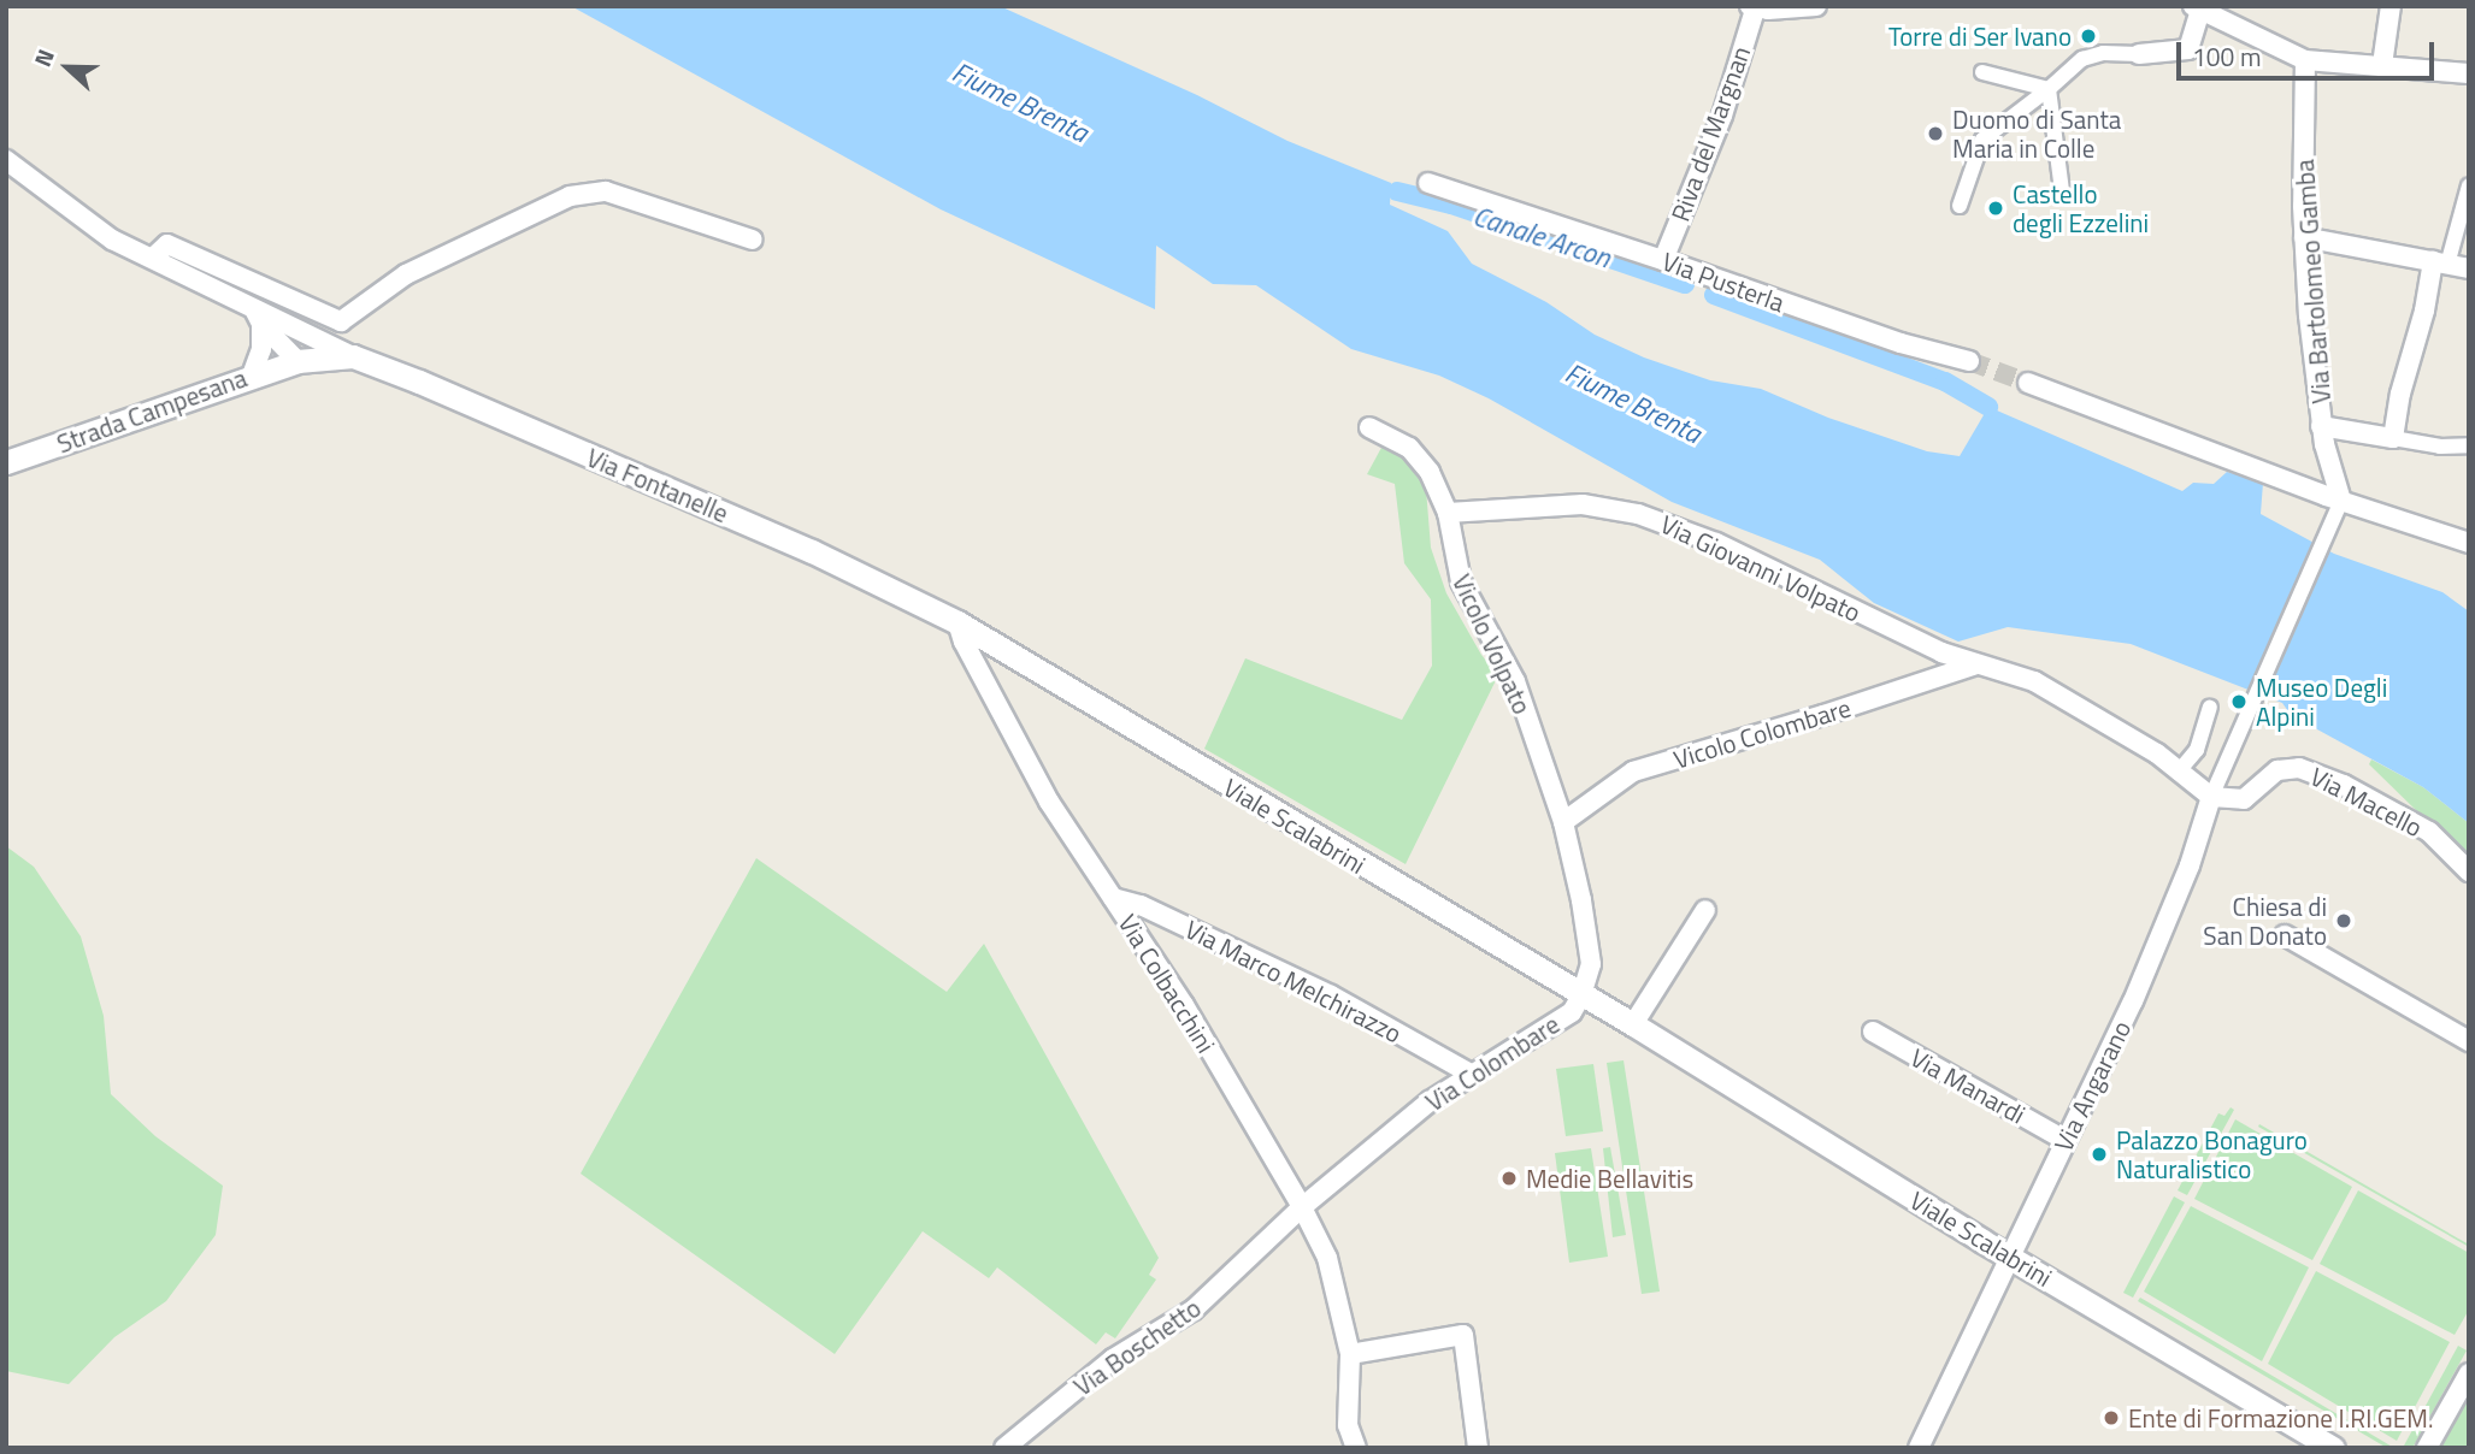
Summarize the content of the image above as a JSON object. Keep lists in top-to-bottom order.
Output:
{
  "streets": {
    "street": [
      "Riva del Margnan",
      "Via Pusterla",
      "Via Bartolomeo Gamba",
      "Strada Campesana",
      "Via Fontanelle",
      "Via Giovanni Volpato",
      "Vicolo Volpato",
      "Vicolo Colombare",
      "Via Macello",
      "Viale Scalabrini",
      "Via Marco Melchirazzo",
      "Via Colbacchini",
      "Via Colombare",
      "Via Manardi",
      "Via Angarano",
      "Via Boschetto"
    ]
  },
  "crossings": [
    ["Riva del Margnan", "Via Pusterla"],
    ["Via Bartolomeo Gamba", "Via Angarano"],
    ["Strada Campesana", "Via Fontanelle"],
    ["Via Fontanelle", "Viale Scalabrini"],
    ["Via Fontanelle", "Via Colbacchini"],
    ["Via Giovanni Volpato", "Vicolo Volpato"],
    ["Via Giovanni Volpato", "Vicolo Colombare"],
    ["Via Giovanni Volpato", "Via Macello"],
    ["Via Giovanni Volpato", "Via Angarano"],
    ["Vicolo Volpato", "Vicolo Colombare"],
    ["Vicolo Volpato", "Via Colombare"],
    ["Vicolo Colombare", "Via Colombare"],
    ["Via Macello", "Via Angarano"],
    ["Viale Scalabrini", "Via Colbacchini"],
    ["Viale Scalabrini", "Via Colombare"],
    ["Viale Scalabrini", "Via Angarano"],
    ["Via Marco Melchirazzo", "Via Colbacchini"],
    ["Via Marco Melchirazzo", "Via Colombare"],
    ["Via Colbacchini", "Via Colombare"],
    ["Via Colbacchini", "Via Boschetto"],
    ["Via Colombare", "Via Boschetto"],
    ["Via Manardi", "Via Angarano"]
  ],
  "water": ["Fiume Brenta", "Canale Arcon"],
  "places": [
    "Torre di Ser Ivano",
    "Duomo di Santa Maria in Colle",
    "Castello degli Ezzelini",
    "Museo Degli Alpini",
    "Chiesa di San Donato",
    "Palazzo Bonaguro Naturalistico",
    "Medie Bellavitis",
    "Ente di Formazione I.RI.GEM."
  ],
  "scale_bar": "100 m",
  "north": "left"
}
